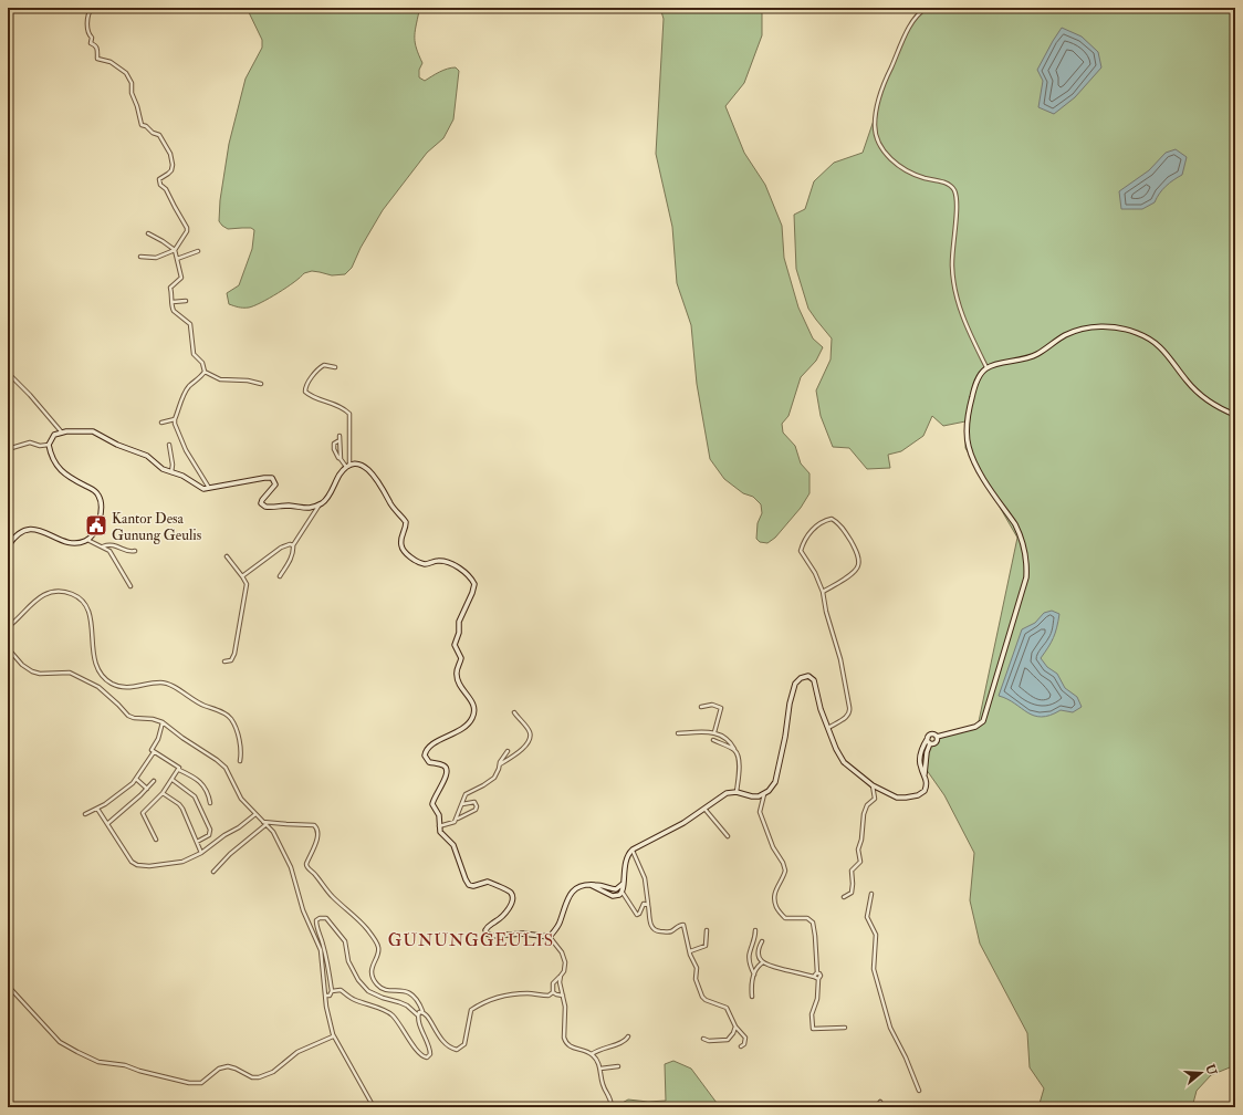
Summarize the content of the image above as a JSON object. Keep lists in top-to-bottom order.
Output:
{
  "districts": ["GUNUNGGEULIS"],
  "places": {
    "public building": ["Kantor Desa Gunung Geulis"]
  },
  "north": "right"
}
